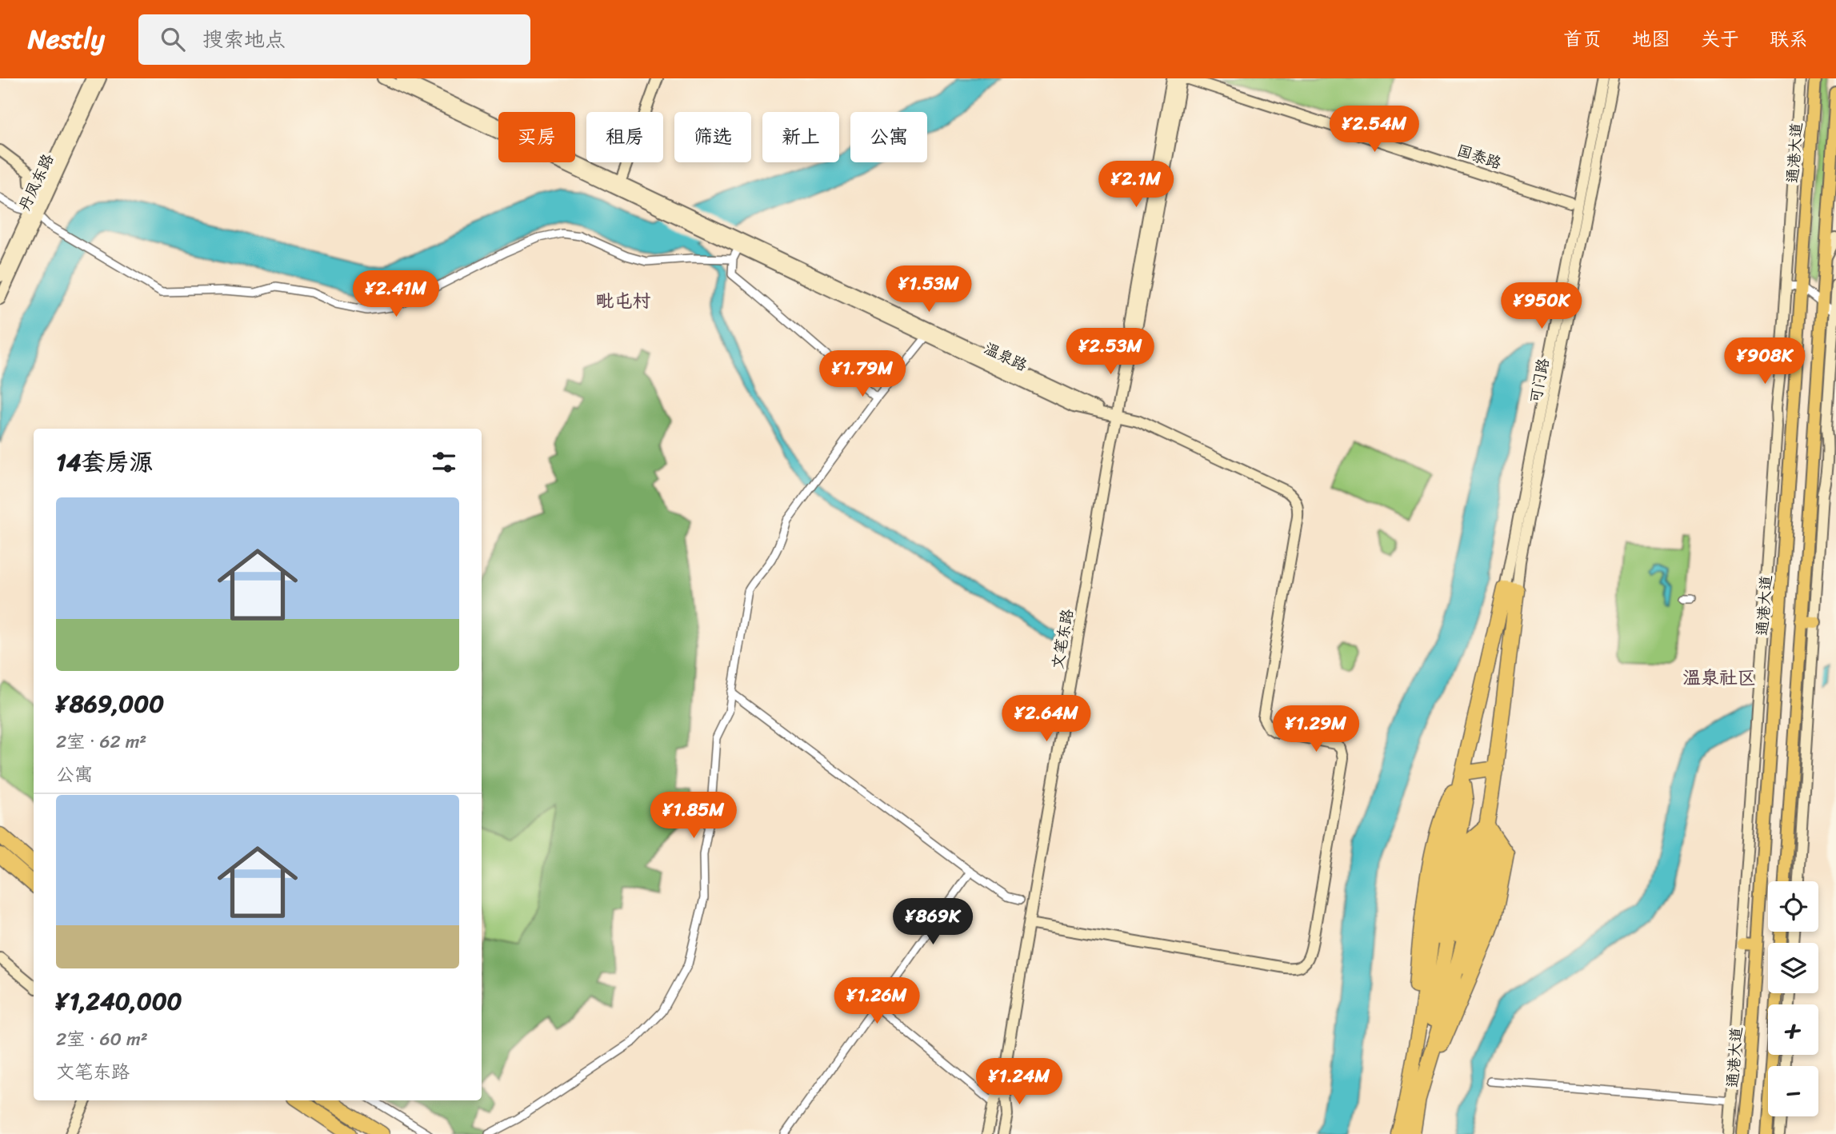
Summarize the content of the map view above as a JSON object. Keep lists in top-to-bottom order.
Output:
{
  "streets": {
    "main road": [
      "通港大道",
      "国泰路",
      "丹凤东路",
      "温泉路",
      "可门路",
      "文笔东路"
    ]
  },
  "crossings": [
    ["温泉路", "文笔东路"]
  ],
  "districts": ["毗屯村", "温泉社区"],
  "page": {
    "header": "Nestly",
    "search": "搜索地点",
    "nav": [
      "首页",
      "地图",
      "关于",
      "联系"
    ],
    "price": [
      "¥2.54M",
      "¥2.1M",
      "¥1.53M",
      "¥2.41M",
      "¥950K",
      "¥2.53M",
      "¥908K",
      "¥1.79M",
      "¥2.64M",
      "¥1.29M",
      "¥1.85M",
      "¥869K",
      "¥1.26M",
      "¥1.24M"
    ],
    "chip": [
      "买房",
      "租房",
      "筛选",
      "新上",
      "公寓"
    ],
    "heading": "14套房源",
    "list": [
      {
        "name": "¥869,000",
        "note": "2室 · 62 m² · 公寓"
      },
      {
        "name": "¥1,240,000",
        "note": "2室 · 60 m² · 文笔东路"
      }
    ],
    "map_buttons": ["+", "−"]
  }
}
